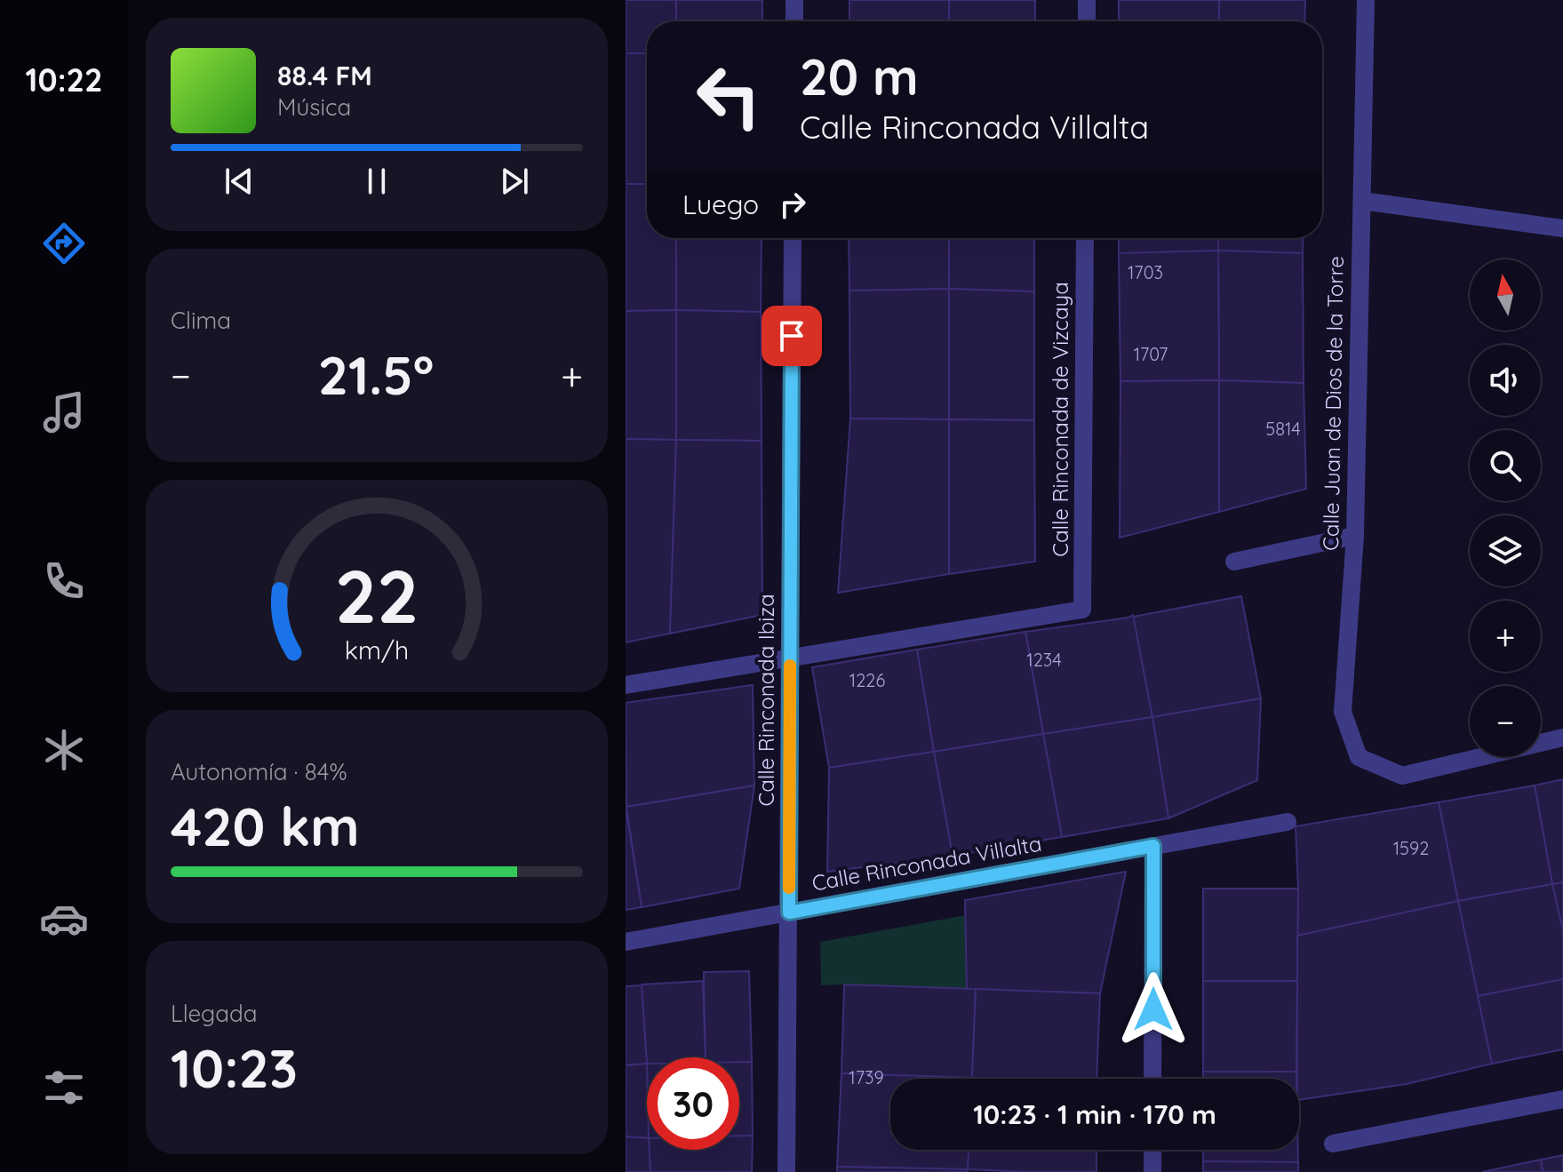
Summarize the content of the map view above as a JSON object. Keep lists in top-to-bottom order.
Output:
{
  "streets": {
    "street": [
      "Calle Juan de Dios de la Torre",
      "Calle Rinconada de Vizcaya",
      "Calle Rinconada Ibiza",
      "Calle Rinconada Villalta"
    ]
  },
  "crossings": [
    ["Calle Rinconada de Vizcaya", "Calle Rinconada Ibiza"],
    ["Calle Rinconada Ibiza", "Calle Rinconada Villalta"]
  ],
  "house_numbers": [
    "1703",
    "1707",
    "5814",
    "1234",
    "1226",
    "1592",
    "1739"
  ],
  "north": "top",
  "page": {
    "tabs": "10:22",
    "turn": ["20 m", "Calle Rinconada Villalta"],
    "song": ["88.4 FM", "Música"],
    "then": "Luego",
    "tile": [
      "Clima",
      ["Autonomía · 84%", "420 km"],
      ["Llegada", "10:23"]
    ],
    "map_buttons": ["+", "−"],
    "heat": ["−", "21.5°", "+"],
    "limit": "30",
    "trip": "10:23 · 1 min · 170 m",
    "gauge": ["22", "km/h"]
  }
}
